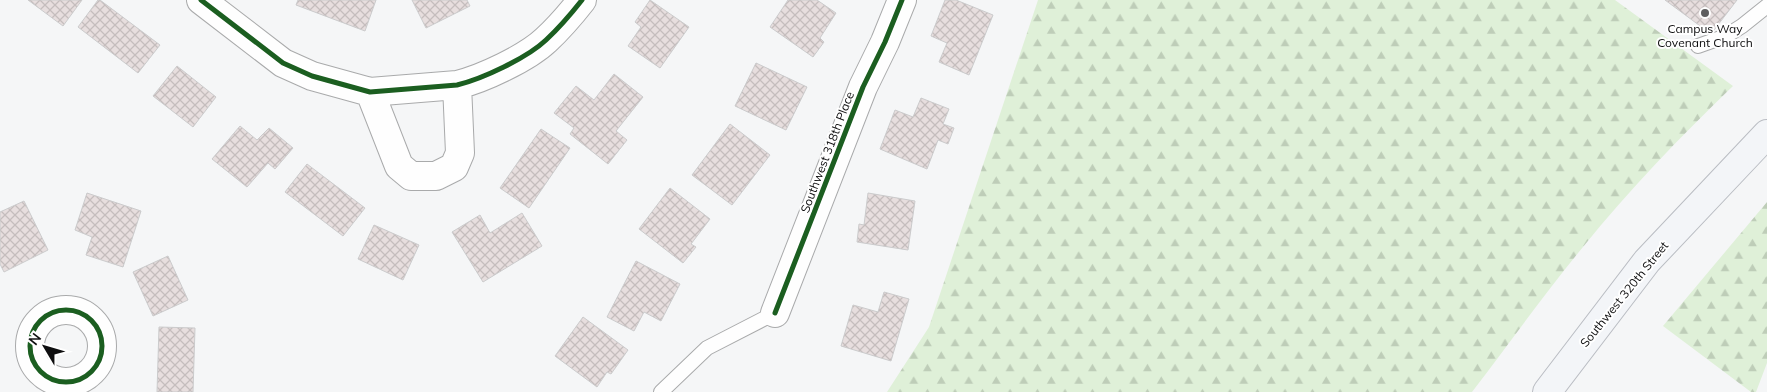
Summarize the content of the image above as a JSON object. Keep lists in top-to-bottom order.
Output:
{
  "streets": {
    "main road": ["Southwest 320th Street"],
    "street": ["Southwest 318th Place"]
  },
  "places": ["Campus Way Covenant Church"],
  "north": "top left"
}
